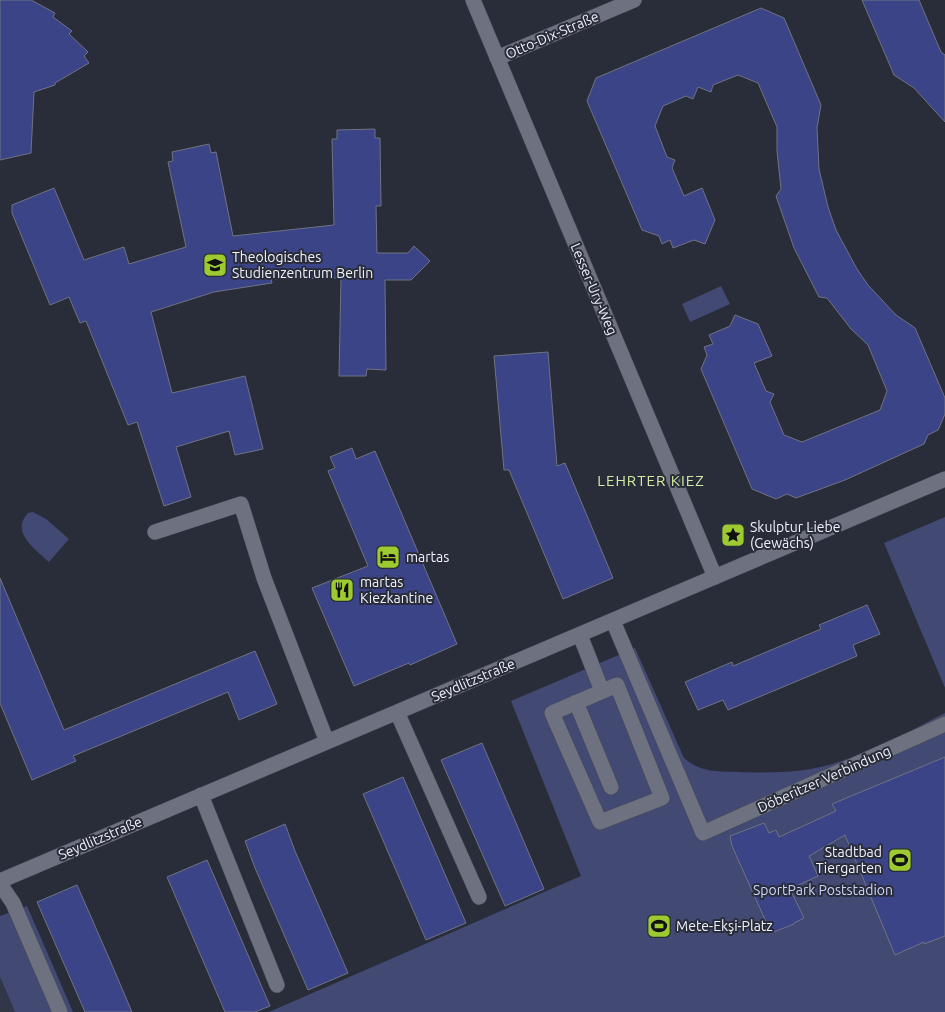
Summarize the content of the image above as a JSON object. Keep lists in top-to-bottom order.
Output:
{
  "streets": {
    "street": [
      "Otto-Dix-Straße",
      "Lesser-Ury-Weg",
      "Seydlitzstraße",
      "Döberitzer Verbindung"
    ]
  },
  "crossings": [
    ["Otto-Dix-Straße", "Lesser-Ury-Weg"],
    ["Lesser-Ury-Weg", "Seydlitzstraße"],
    ["Seydlitzstraße", "Döberitzer Verbindung"]
  ],
  "districts": ["LEHRTER KIEZ"],
  "parks": ["SportPark Poststadion"],
  "places": {
    "school or university": ["Theologisches Studienzentrum Berlin"],
    "place": ["Skulptur Liebe (Gewächs)"],
    "hotel": ["martas"],
    "restaurant": ["martas Kiezkantine"],
    "sports": ["Stadtbad Tiergarten", "Mete-Ekşi-Platz"]
  }
}
